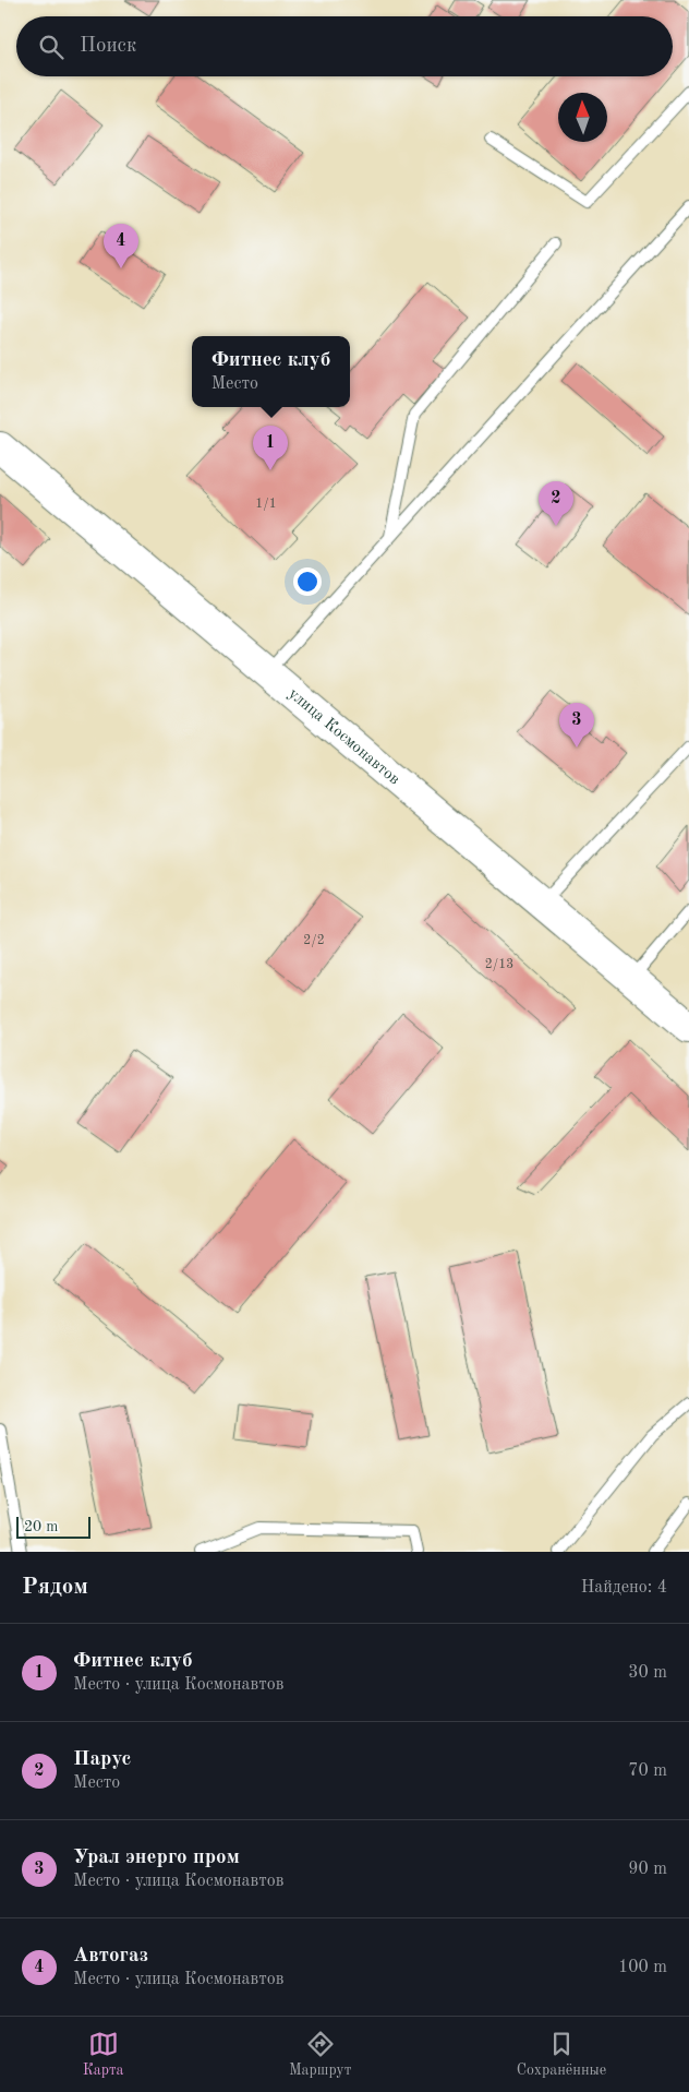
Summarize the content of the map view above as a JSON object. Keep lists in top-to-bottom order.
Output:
{
  "streets": {
    "main road": ["улица Космонавтов"]
  },
  "house_numbers": ["1/1", "2/2", "2/13"],
  "scale_bar": "20 m",
  "north": "top",
  "page": {
    "search": "Поиск",
    "pins": [
      "4",
      "1",
      "2",
      "3"
    ],
    "popup": ["Фитнес клуб", "Место"],
    "scale": "20 m",
    "heading": ["Рядом", "Найдено: 4"],
    "list": [
      {
        "mark": "1",
        "name": "Фитнес клуб",
        "note": "Место · улица Космонавтов",
        "value": "30 m"
      },
      {
        "mark": "2",
        "name": "Парус",
        "note": "Место",
        "value": "70 m"
      },
      {
        "mark": "3",
        "name": "Урал энерго пром",
        "note": "Место · улица Космонавтов",
        "value": "90 m"
      },
      {
        "mark": "4",
        "name": "Автогаз",
        "note": "Место · улица Космонавтов",
        "value": "100 m"
      }
    ],
    "nav": ["Карта", "Маршрут", "Сохранённые"]
  }
}
